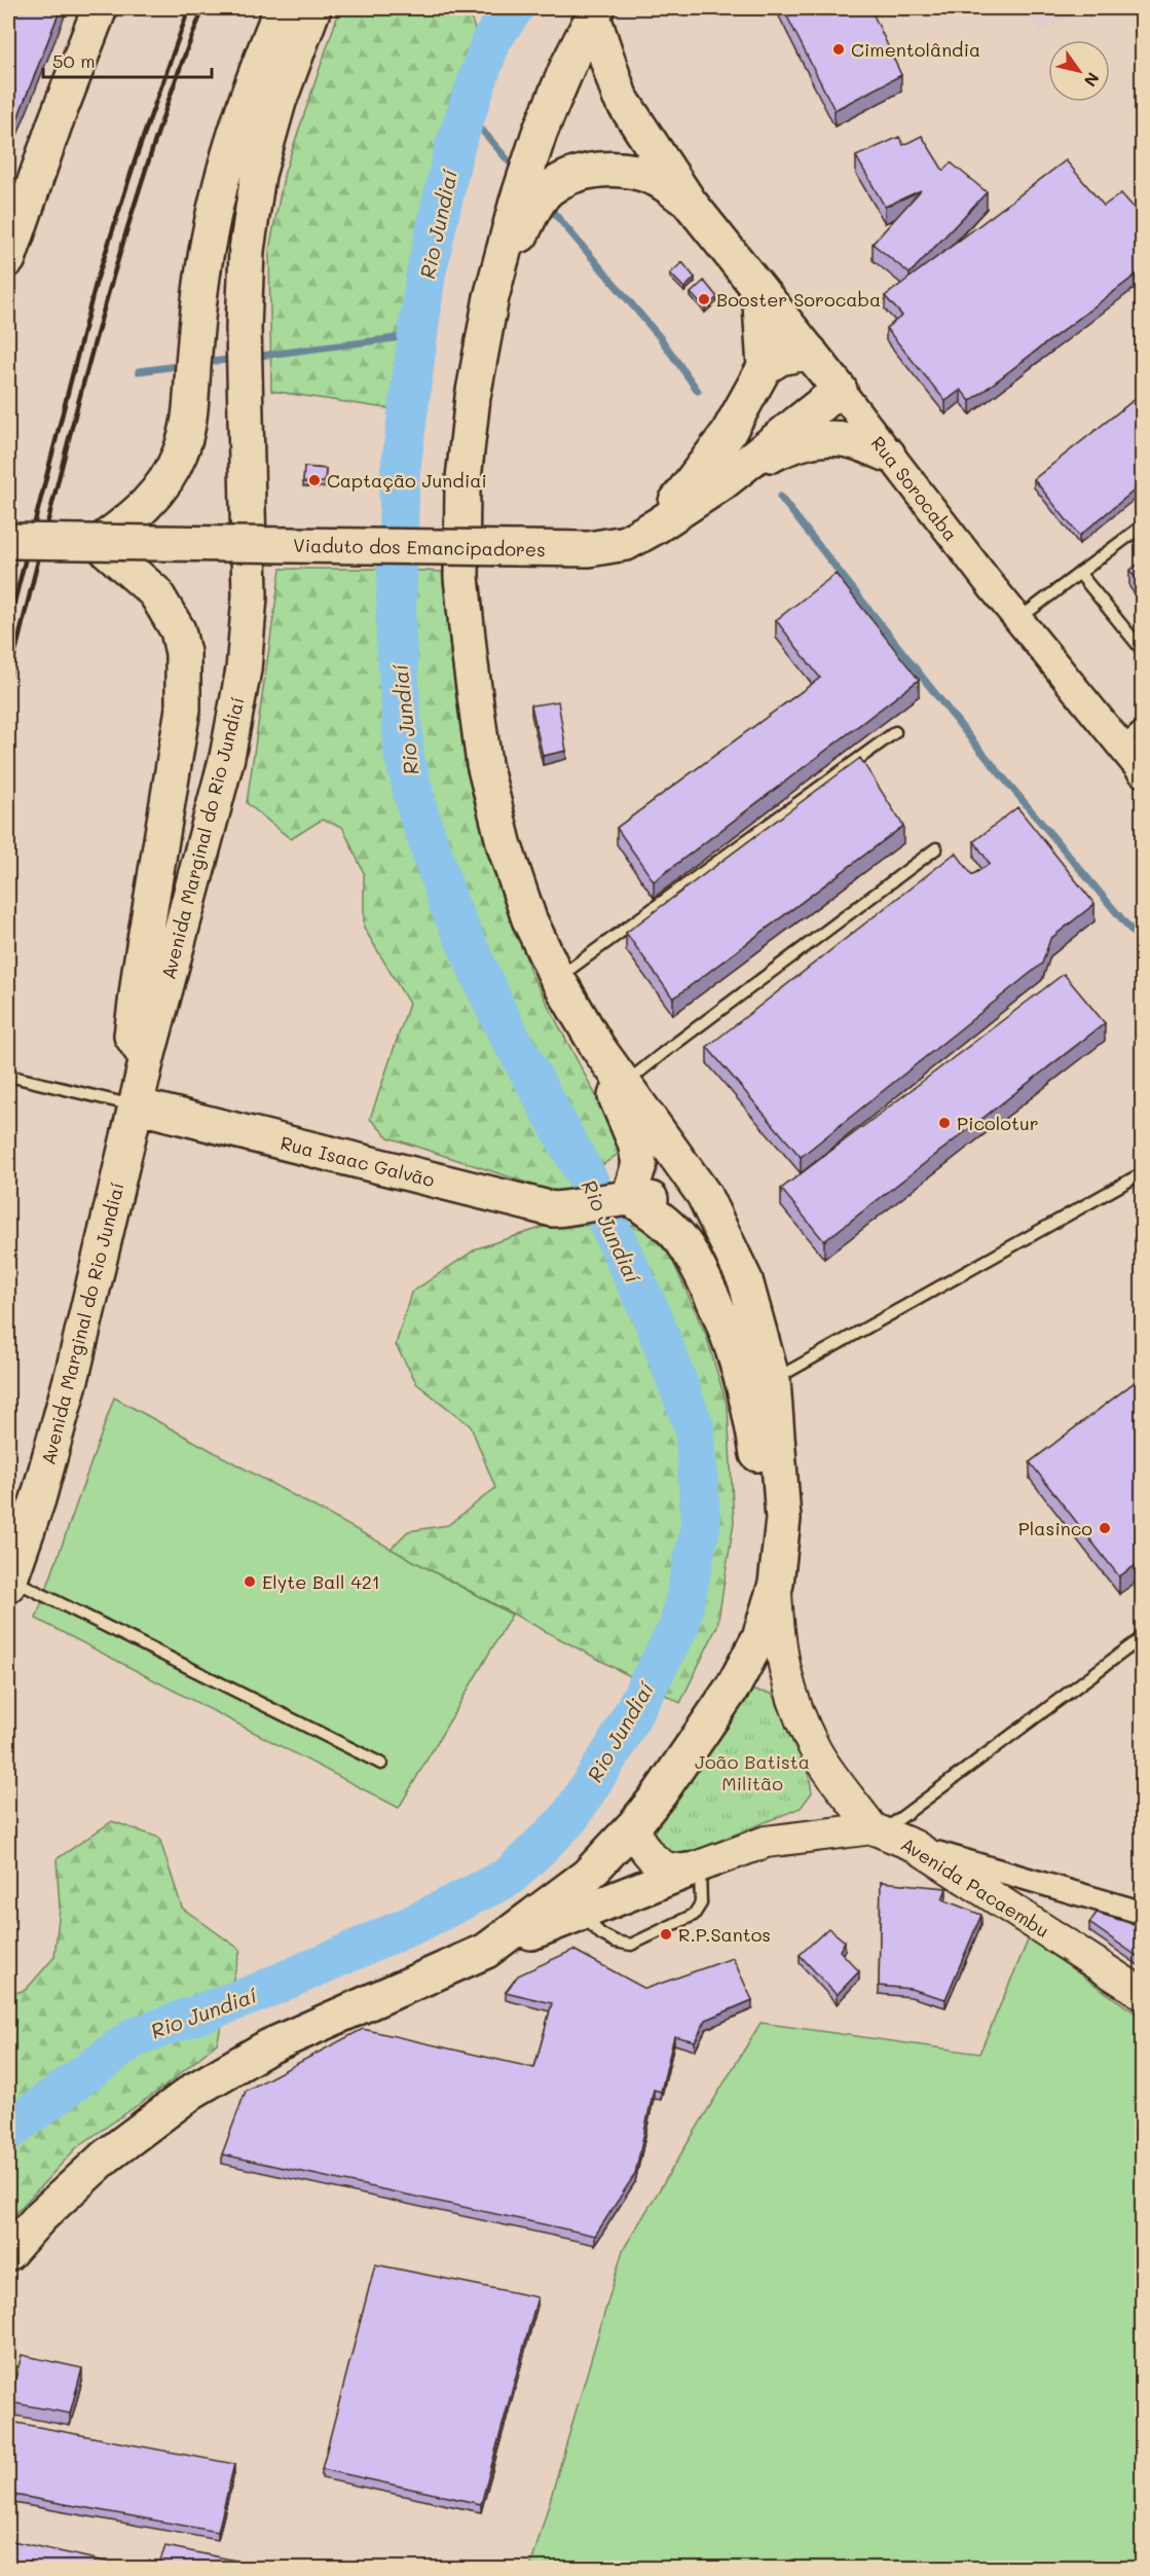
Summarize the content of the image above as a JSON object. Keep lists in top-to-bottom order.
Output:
{
  "streets": {
    "main road": [
      "Rua Sorocaba",
      "Viaduto dos Emancipadores",
      "Avenida Marginal do Rio Jundiaí",
      "Rua Isaac Galvão",
      "Avenida Pacaembu"
    ]
  },
  "crossings": [
    ["Avenida Marginal do Rio Jundiaí", "Rua Isaac Galvão"]
  ],
  "water": ["Rio Jundiaí"],
  "parks": ["João Batista Militão"],
  "places": [
    "Cimentolândia",
    "Booster Sorocaba",
    "Captação Jundiai",
    "Picolotur",
    "Plasinco",
    "Elyte Ball 421",
    "R.P.Santos"
  ],
  "scale_bar": "50 m",
  "north": "bottom right"
}
